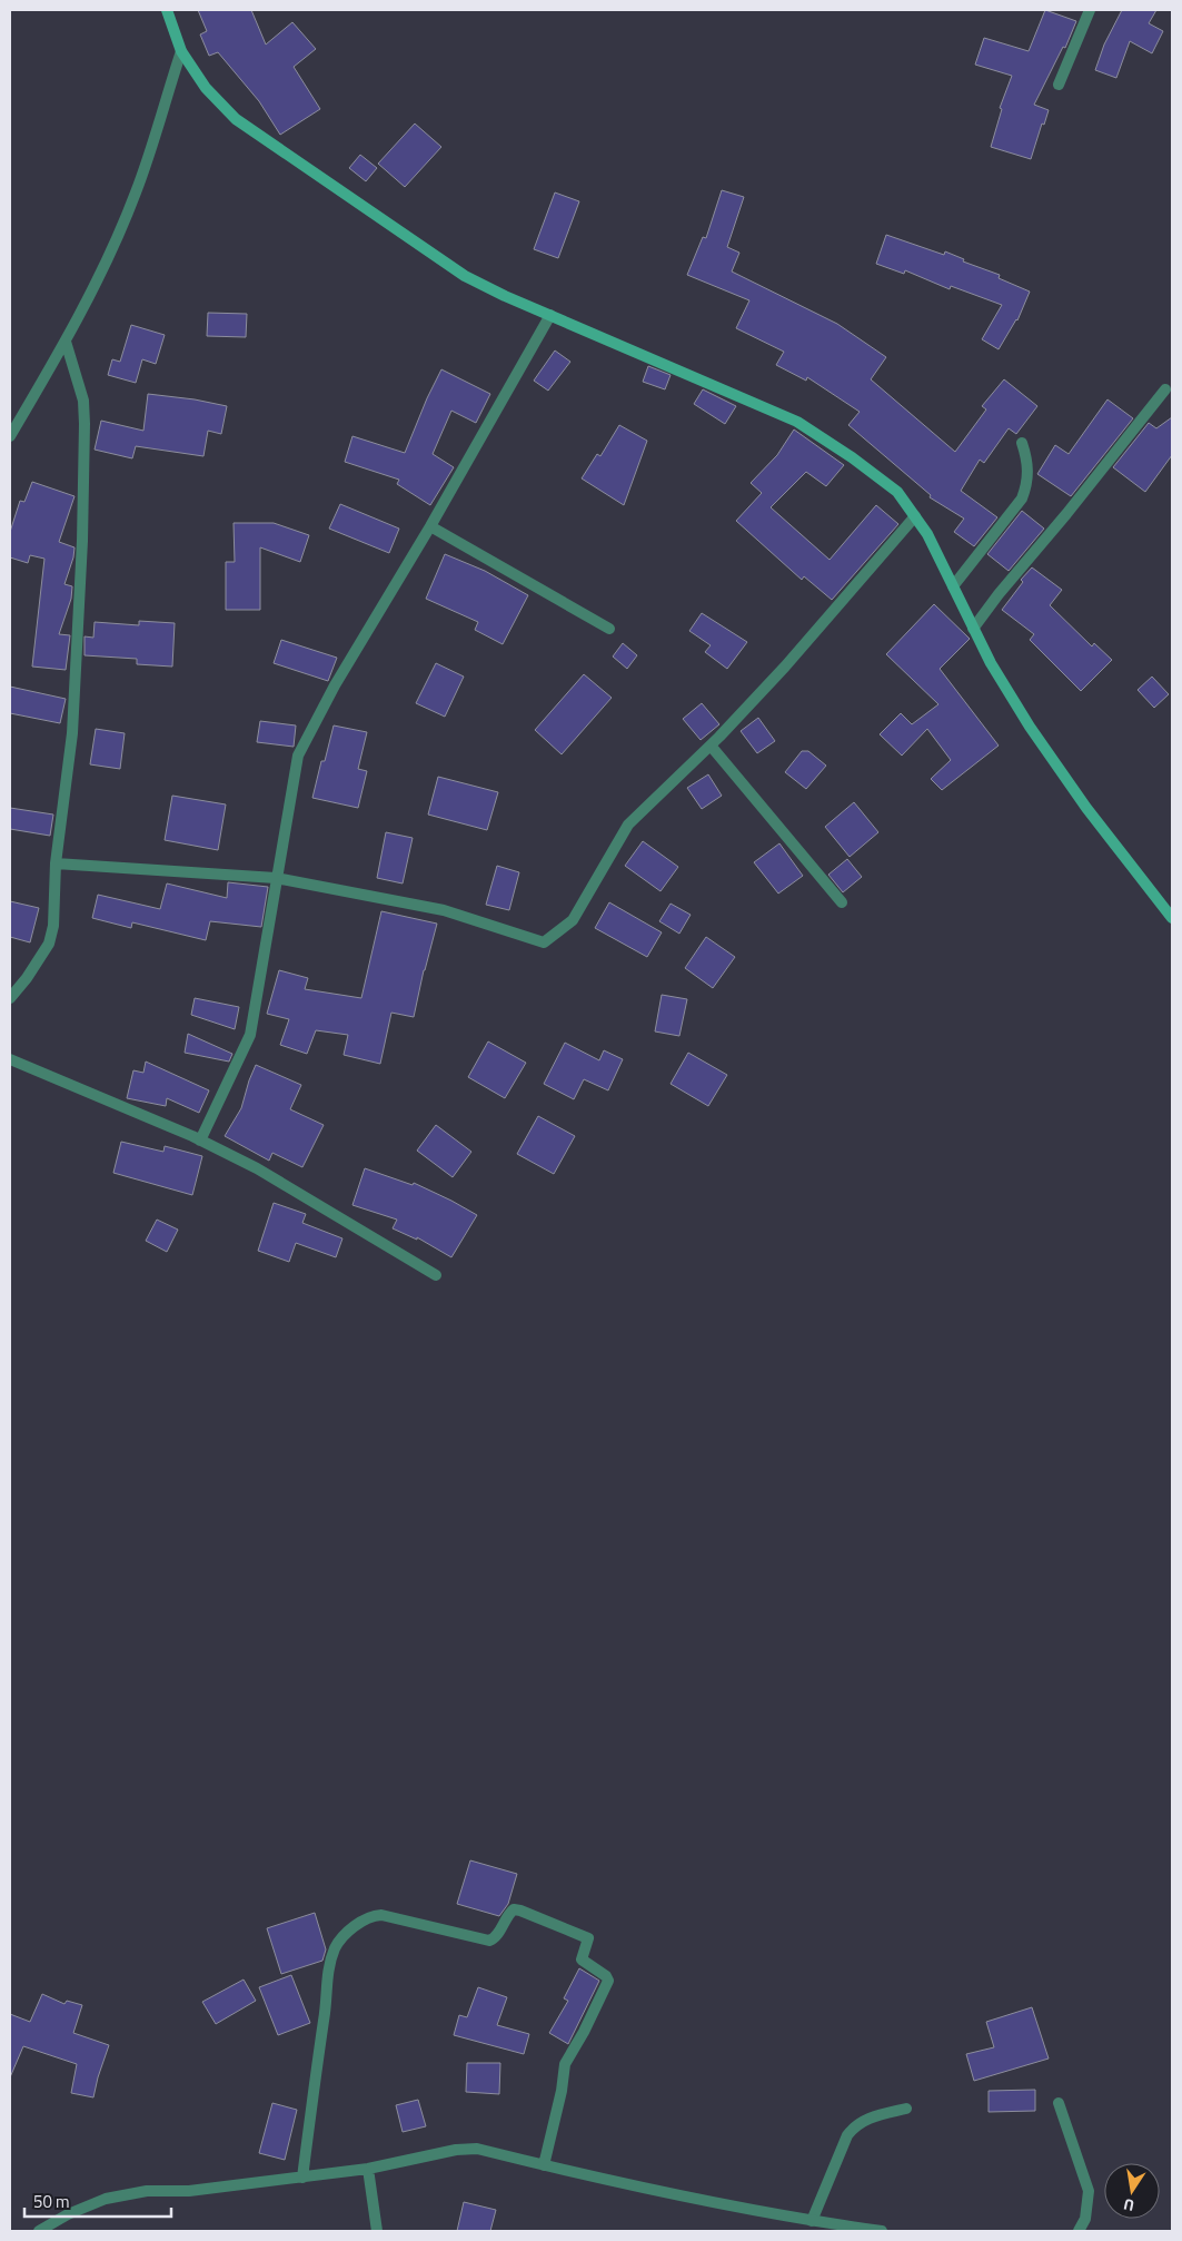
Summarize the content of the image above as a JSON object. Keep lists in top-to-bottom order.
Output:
{
  "scale_bar": "50 m",
  "north": "bottom"
}
